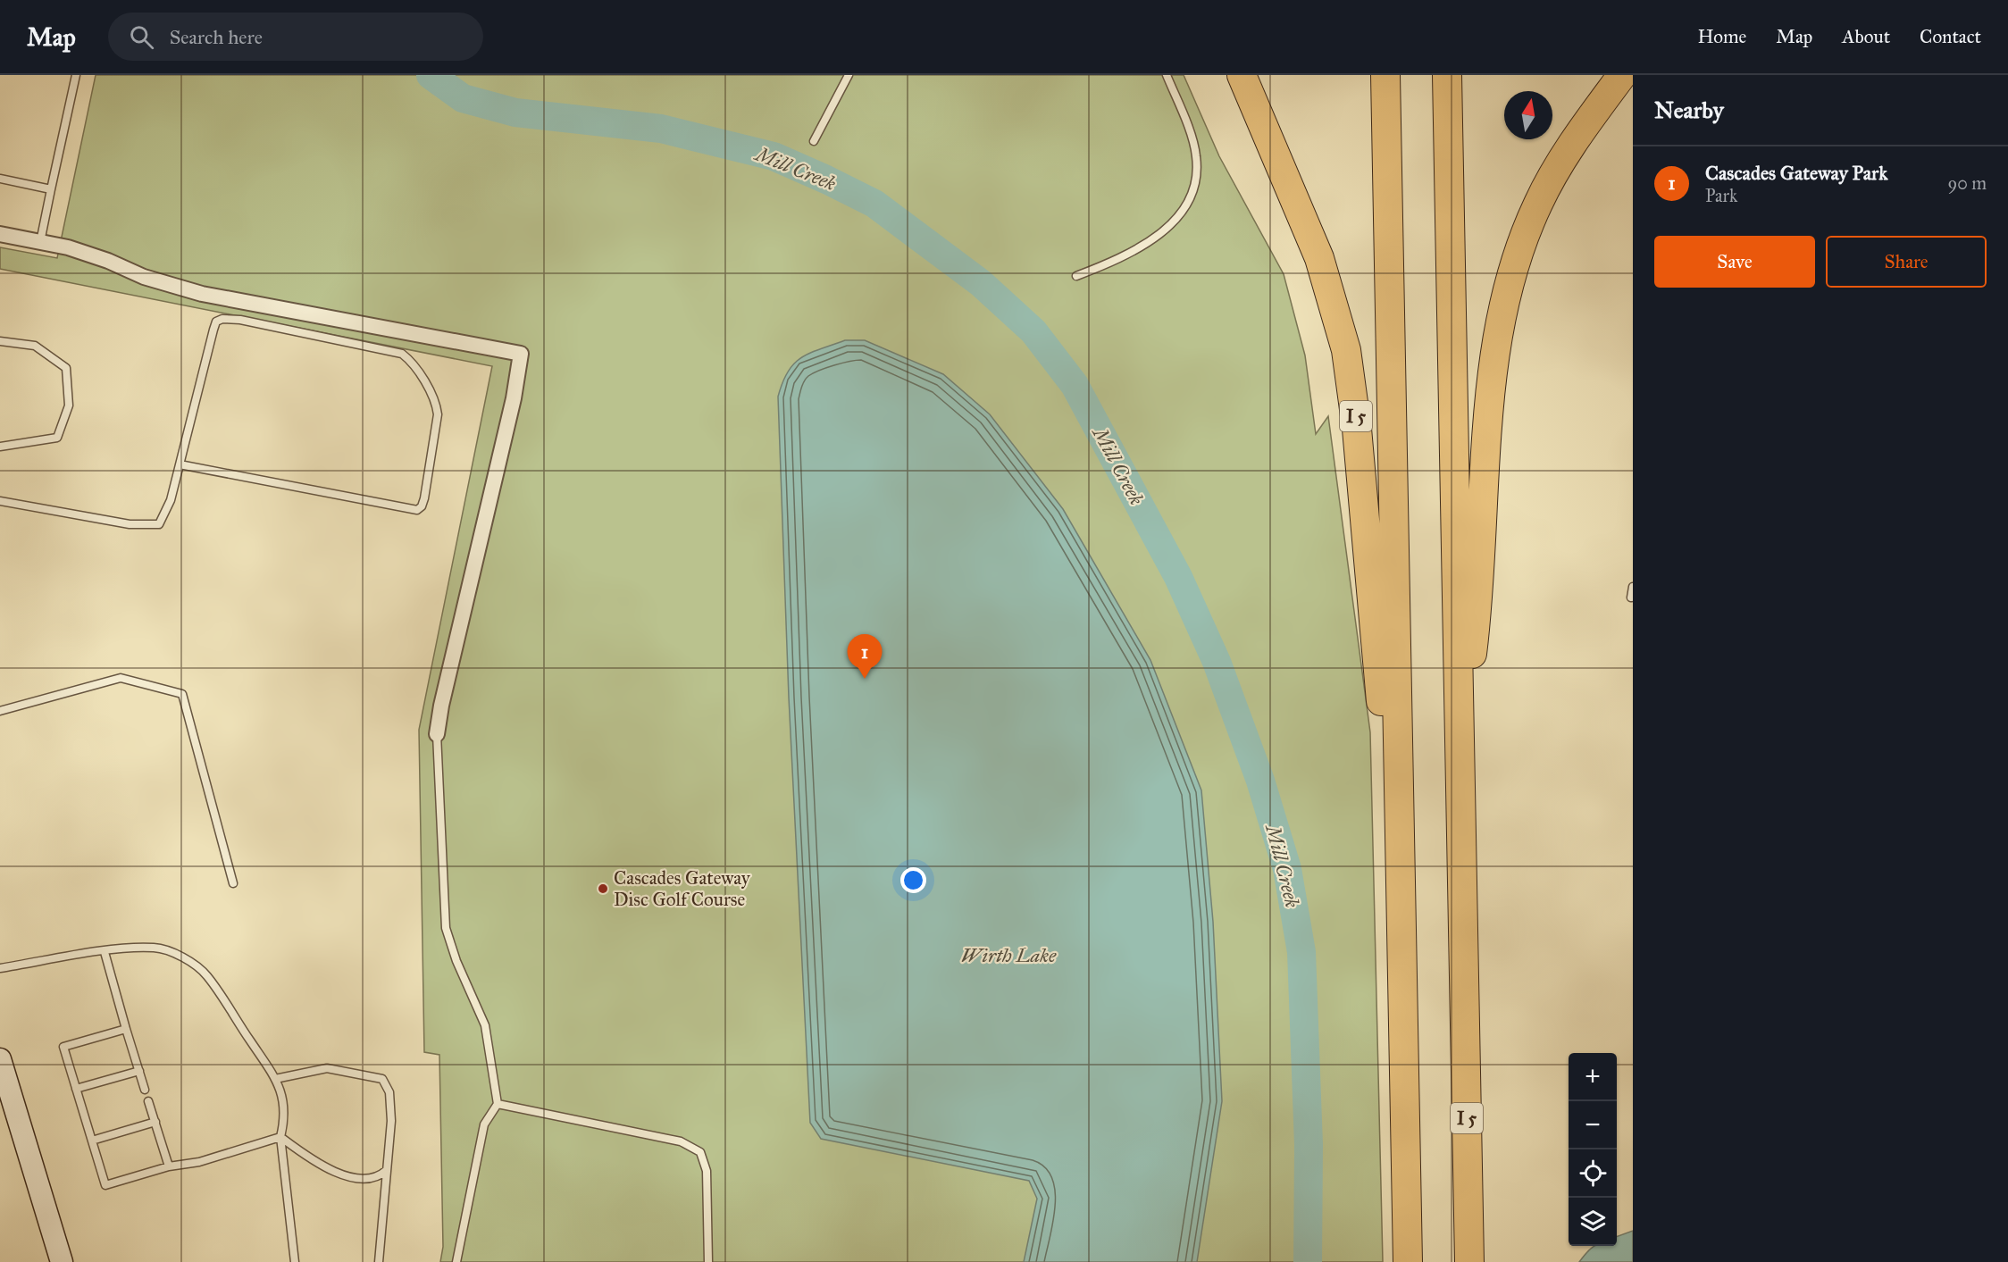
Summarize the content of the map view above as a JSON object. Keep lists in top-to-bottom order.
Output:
{
  "streets": {
    "highway": ["I 5"]
  },
  "water": ["Mill Creek", "Wirth Lake"],
  "places": ["Cascades Gateway Disc Golf Course"],
  "north": "top",
  "page": {
    "header": "Map",
    "search": "Search here",
    "nav": [
      "Home",
      "Map",
      "About",
      "Contact"
    ],
    "heading": "Nearby",
    "list": [
      {
        "mark": "1",
        "name": "Cascades Gateway Park",
        "note": "Park",
        "value": "90 m"
      }
    ],
    "buttons": ["Save", "Share"],
    "pins": "1",
    "map_buttons": ["+", "−"]
  }
}
